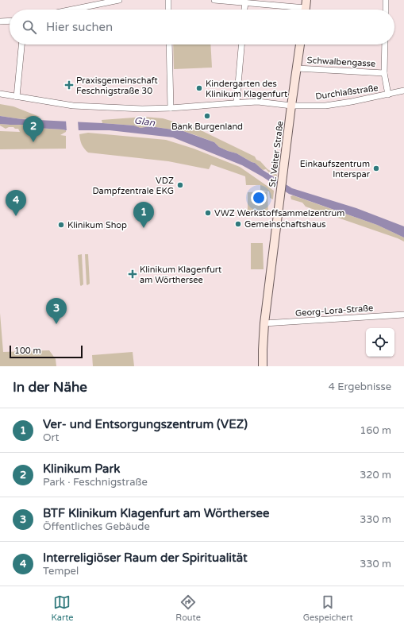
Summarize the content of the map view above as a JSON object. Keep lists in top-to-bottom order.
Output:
{
  "streets": {
    "main road": ["St. Veiter Straße"],
    "street": ["Schwalbengasse", "Durchlaßstraße", "Georg-Lora-Straße"]
  },
  "crossings": [
    ["Schwalbengasse", "Durchlaßstraße"],
    ["Schwalbengasse", "St. Veiter Straße"],
    ["Durchlaßstraße", "St. Veiter Straße"],
    ["St. Veiter Straße", "Georg-Lora-Straße"]
  ],
  "water": ["Glan"],
  "places": {
    "health": ["Praxisgemeinschaft Feschnigstraße 30", "Klinikum Klagenfurt am Wörthersee"],
    "other": [
      "Kindergarten des Klinikum Klagenfurt",
      "Bank Burgenland",
      "Einkaufszentrum Interspar",
      "VDZ Dampfzentrale EKG",
      "VWZ Werkstoffsammelzentrum",
      "Gemeinschaftshaus",
      "Klinikum Shop"
    ]
  },
  "scale_bar": "100 m",
  "page": {
    "search": "Hier suchen",
    "pins": [
      "2",
      "4",
      "1",
      "3"
    ],
    "scale": "100 m",
    "heading": ["In der Nähe", "4 Ergebnisse"],
    "list": [
      {
        "mark": "1",
        "name": "Ver- und Entsorgungszentrum (VEZ)",
        "note": "Ort",
        "value": "160 m"
      },
      {
        "mark": "2",
        "name": "Klinikum Park",
        "note": "Park · Feschnigstraße",
        "value": "320 m"
      },
      {
        "mark": "3",
        "name": "BTF Klinikum Klagenfurt am Wörthersee",
        "note": "Öffentliches Gebäude",
        "value": "330 m"
      },
      {
        "mark": "4",
        "name": "Interreligiöser Raum der Spiritualität",
        "note": "Tempel",
        "value": "330 m"
      }
    ],
    "nav": ["Karte", "Route", "Gespeichert"]
  }
}
